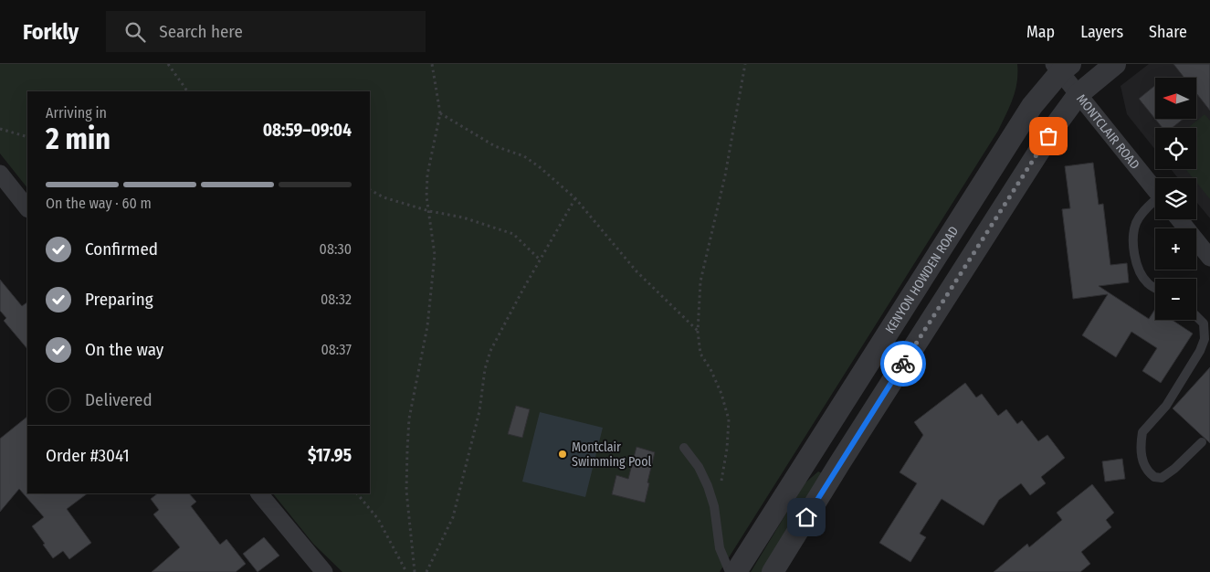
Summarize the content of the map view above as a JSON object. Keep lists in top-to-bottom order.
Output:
{
  "streets": {
    "street": ["MONTCLAIR ROAD", "KENYON HOWDEN ROAD"]
  },
  "crossings": [
    ["MONTCLAIR ROAD", "KENYON HOWDEN ROAD"]
  ],
  "places": ["Montclair Swimming Pool"],
  "north": "left",
  "page": {
    "header": "Forkly",
    "search": "Search here",
    "nav": ["Map", "Layers", "Share"],
    "map_buttons": ["+", "−"],
    "heading": ["2 min", "Arriving in", "08:59–09:04"],
    "panel": ["Order #3041", "$17.95"],
    "bar": "On the way · 60 m",
    "list": [
      ["Confirmed", "08:30"],
      ["Preparing", "08:32"],
      ["On the way", "08:37"],
      "Delivered"
    ]
  }
}
